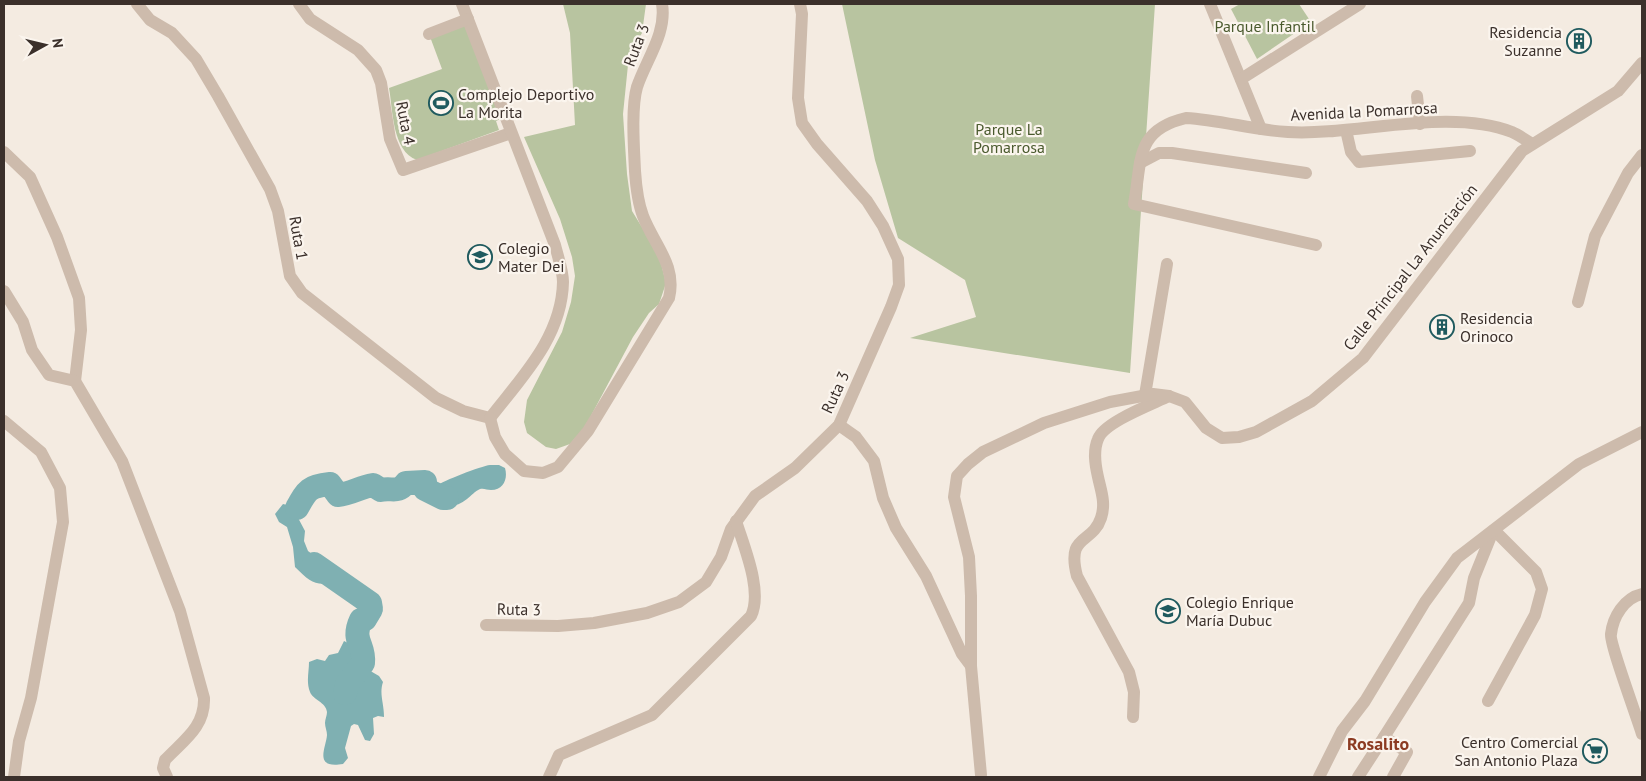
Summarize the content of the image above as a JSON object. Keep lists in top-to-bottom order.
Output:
{
  "streets": {
    "street": [
      "Ruta 3",
      "Avenida la Pomarrosa",
      "Ruta 4",
      "Ruta 1",
      "Calle Principal La Anunciación"
    ]
  },
  "crossings": [
    ["Ruta 3", "Ruta 1"],
    ["Avenida la Pomarrosa", "Calle Principal La Anunciación"]
  ],
  "districts": ["Rosalito"],
  "parks": ["Parque Infantil", "Parque La Pomarrosa"],
  "places": {
    "building": ["Residencia Suzanne", "Residencia Orinoco"],
    "sports": ["Complejo Deportivo La Morita"],
    "school or university": ["Colegio Mater Dei", "Colegio Enrique María Dubuc"],
    "supermarket": ["Centro Comercial San Antonio Plaza"]
  },
  "north": "right"
}
